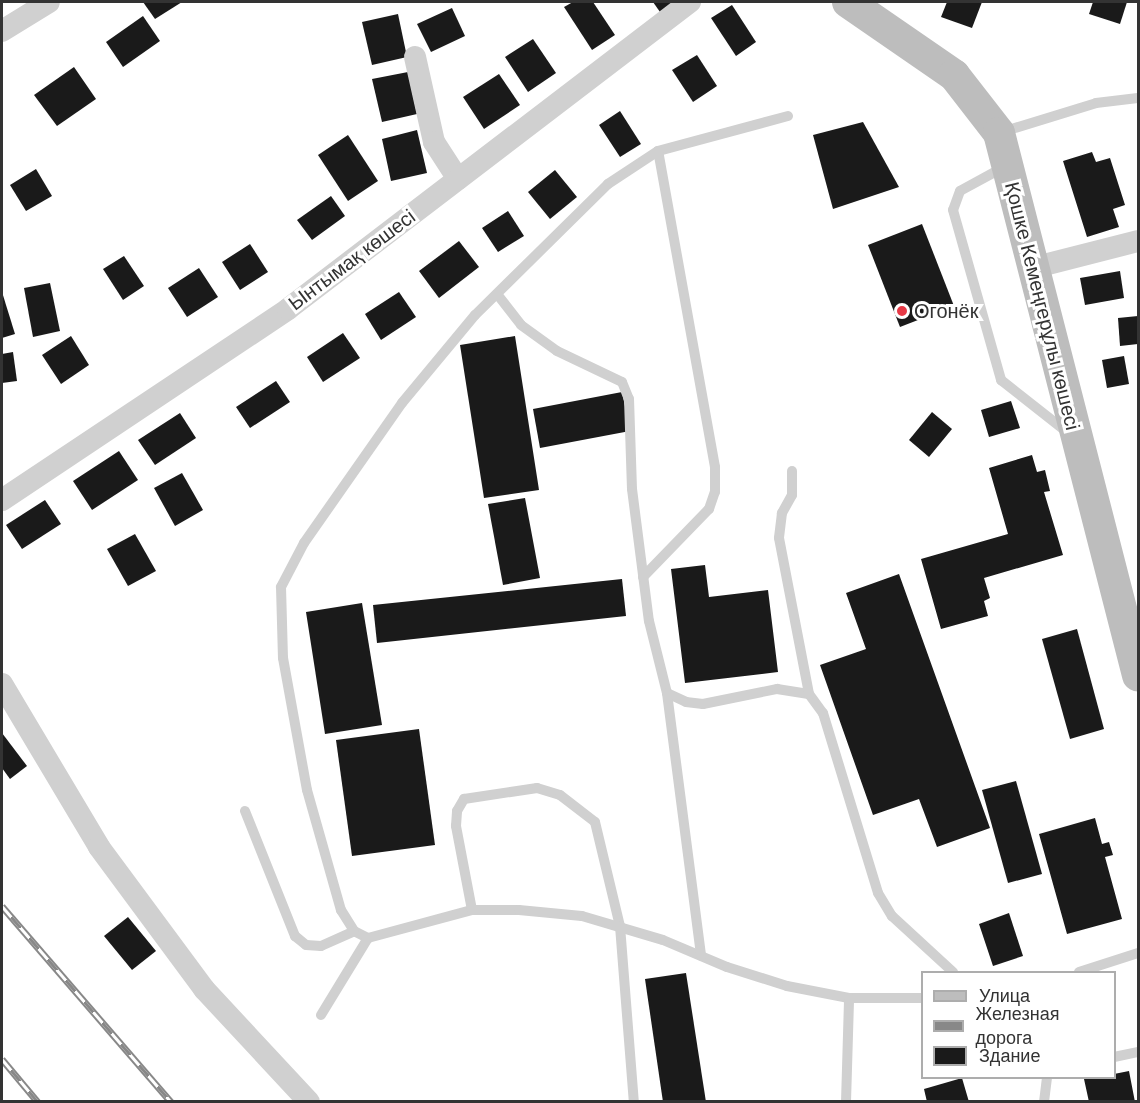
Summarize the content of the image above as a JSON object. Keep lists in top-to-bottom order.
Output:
{
  "streets": {
    "street": ["Ынтымақ көшесі", "Қошке Кемеңгерұлы көшесі"]
  },
  "places": ["Огонёк"],
  "legend": ["Улица", "Железная дорога", "Здание"]
}
